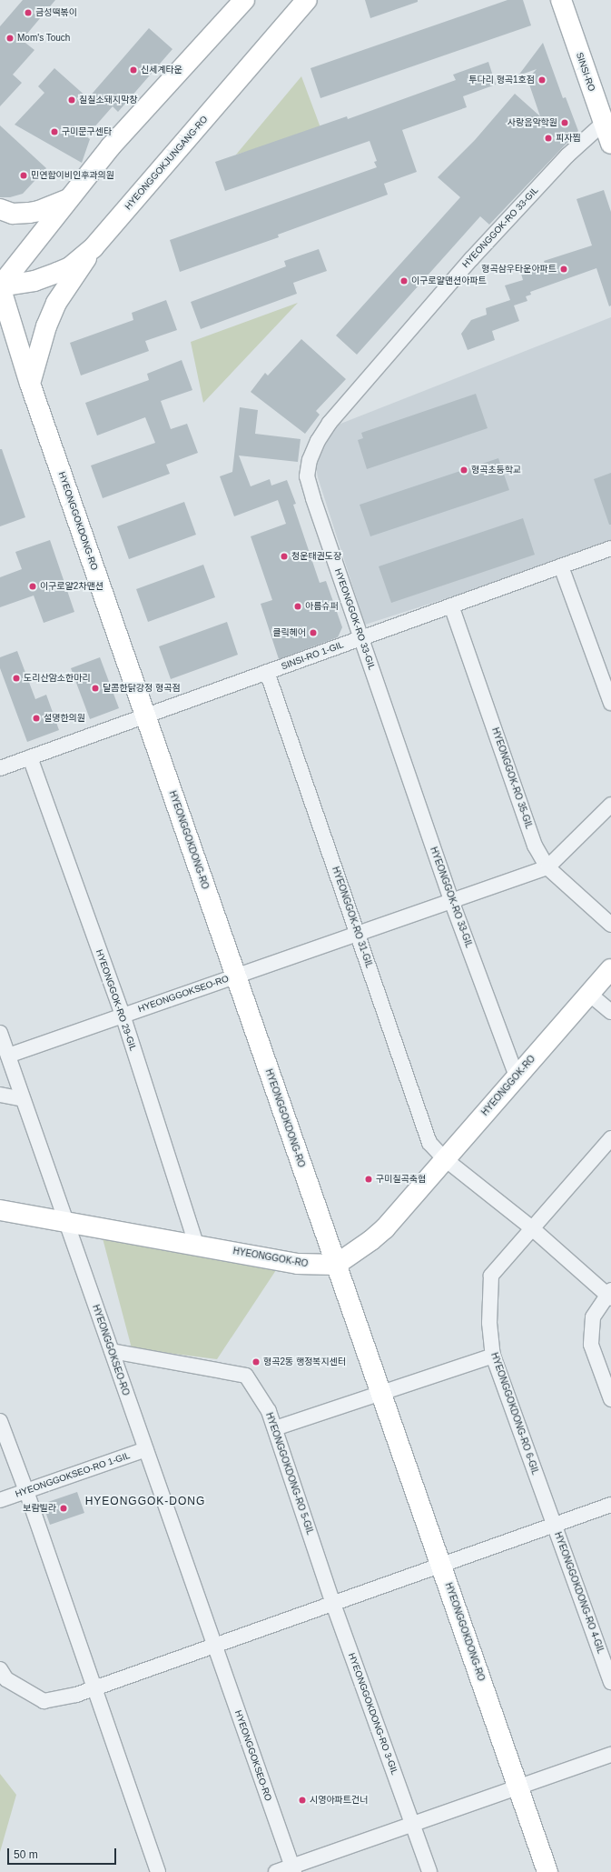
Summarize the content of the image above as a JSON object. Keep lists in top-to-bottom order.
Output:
{
  "streets": {
    "street": [
      "SINSI-RO",
      "HYEONGGOKJUNGANG-RO",
      "HYEONGGOK-RO 33-GIL",
      "HYEONGGOKDONG-RO",
      "SINSI-RO 1-GIL",
      "HYEONGGOK-RO 35-GIL",
      "HYEONGGOK-RO 31-GIL",
      "HYEONGGOKSEO-RO",
      "HYEONGGOK-RO 29-GIL",
      "HYEONGGOK-RO",
      "HYEONGGOKDONG-RO 6-GIL",
      "HYEONGGOKDONG-RO 5-GIL",
      "HYEONGGOKSEO-RO 1-GIL",
      "HYEONGGOKDONG-RO 4-GIL",
      "HYEONGGOKDONG-RO 3-GIL"
    ]
  },
  "crossings": [
    ["SINSI-RO", "HYEONGGOK-RO 33-GIL"],
    ["HYEONGGOKJUNGANG-RO", "HYEONGGOKDONG-RO"],
    ["HYEONGGOK-RO 33-GIL", "SINSI-RO 1-GIL"],
    ["HYEONGGOK-RO 33-GIL", "HYEONGGOKSEO-RO"],
    ["HYEONGGOK-RO 33-GIL", "HYEONGGOK-RO"],
    ["HYEONGGOKDONG-RO", "SINSI-RO 1-GIL"],
    ["HYEONGGOKDONG-RO", "HYEONGGOKSEO-RO"],
    ["HYEONGGOKDONG-RO", "HYEONGGOK-RO"],
    ["SINSI-RO 1-GIL", "HYEONGGOK-RO 35-GIL"],
    ["SINSI-RO 1-GIL", "HYEONGGOK-RO 31-GIL"],
    ["HYEONGGOK-RO 35-GIL", "HYEONGGOKSEO-RO"],
    ["HYEONGGOK-RO 31-GIL", "HYEONGGOKSEO-RO"],
    ["HYEONGGOK-RO 31-GIL", "HYEONGGOK-RO"],
    ["HYEONGGOK-RO 31-GIL", "HYEONGGOKDONG-RO 6-GIL"],
    ["HYEONGGOKSEO-RO", "HYEONGGOK-RO 29-GIL"],
    ["HYEONGGOKSEO-RO", "HYEONGGOK-RO"],
    ["HYEONGGOKSEO-RO", "HYEONGGOKDONG-RO 5-GIL"],
    ["HYEONGGOKSEO-RO", "HYEONGGOKSEO-RO 1-GIL"],
    ["HYEONGGOK-RO 29-GIL", "HYEONGGOK-RO"],
    ["HYEONGGOKDONG-RO 6-GIL", "HYEONGGOKDONG-RO 4-GIL"],
    ["HYEONGGOKDONG-RO 5-GIL", "HYEONGGOKDONG-RO 3-GIL"]
  ],
  "districts": ["HYEONGGOK-DONG"],
  "places": [
    "금성떡볶이",
    "Mom's Touch",
    "신세계타운",
    "투다리 형곡1호점",
    "칠칠소돼지막창",
    "사랑음악학원",
    "구미문구센타",
    "피자찝",
    "민연합이비인후과의원",
    "형곡삼우타운아파트",
    "이구로얄맨션아파트",
    "형곡초등학교",
    "청운태권도장",
    "이구로얄2차맨션",
    "아름슈퍼",
    "클릭헤어",
    "도리산암소한마리",
    "달콤한닭강정 형곡점",
    "설명한의원",
    "구미칠곡축협",
    "형곡2동 행정복지센터",
    "보람빌라",
    "시영아파트건너"
  ],
  "scale_bar": "50 m"
}
